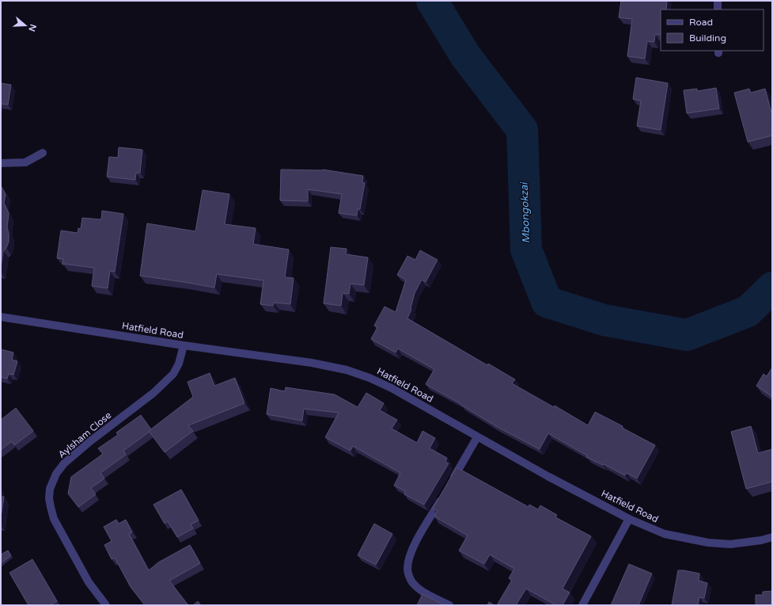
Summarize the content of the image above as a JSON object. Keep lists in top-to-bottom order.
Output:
{
  "streets": {
    "street": ["Hatfield Road", "Aylsham Close"]
  },
  "crossings": [
    ["Hatfield Road", "Aylsham Close"]
  ],
  "water": ["Mbongokzai"],
  "legend": ["Road", "Building"],
  "north": "right"
}
